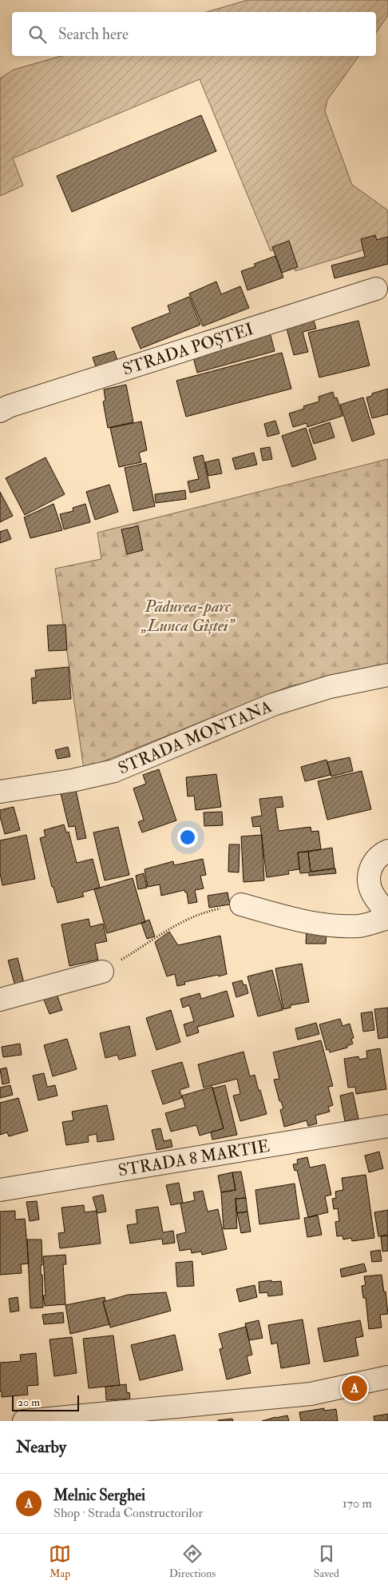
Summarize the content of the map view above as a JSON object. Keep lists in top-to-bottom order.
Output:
{
  "streets": {
    "street": ["STRADA POȘTEI", "STRADA MONTANA", "STRADA 8 MARTIE"]
  },
  "parks": ["Pădurea-parc „Lunca Gîștei”"],
  "scale_bar": "20 m",
  "page": {
    "search": "Search here",
    "pins": "A",
    "scale": "20 m",
    "heading": "Nearby",
    "list": [
      {
        "mark": "A",
        "name": "Melnic Serghei",
        "note": "Shop · Strada Constructorilor",
        "value": "170 m"
      }
    ],
    "nav": ["Map", "Directions", "Saved"]
  }
}
